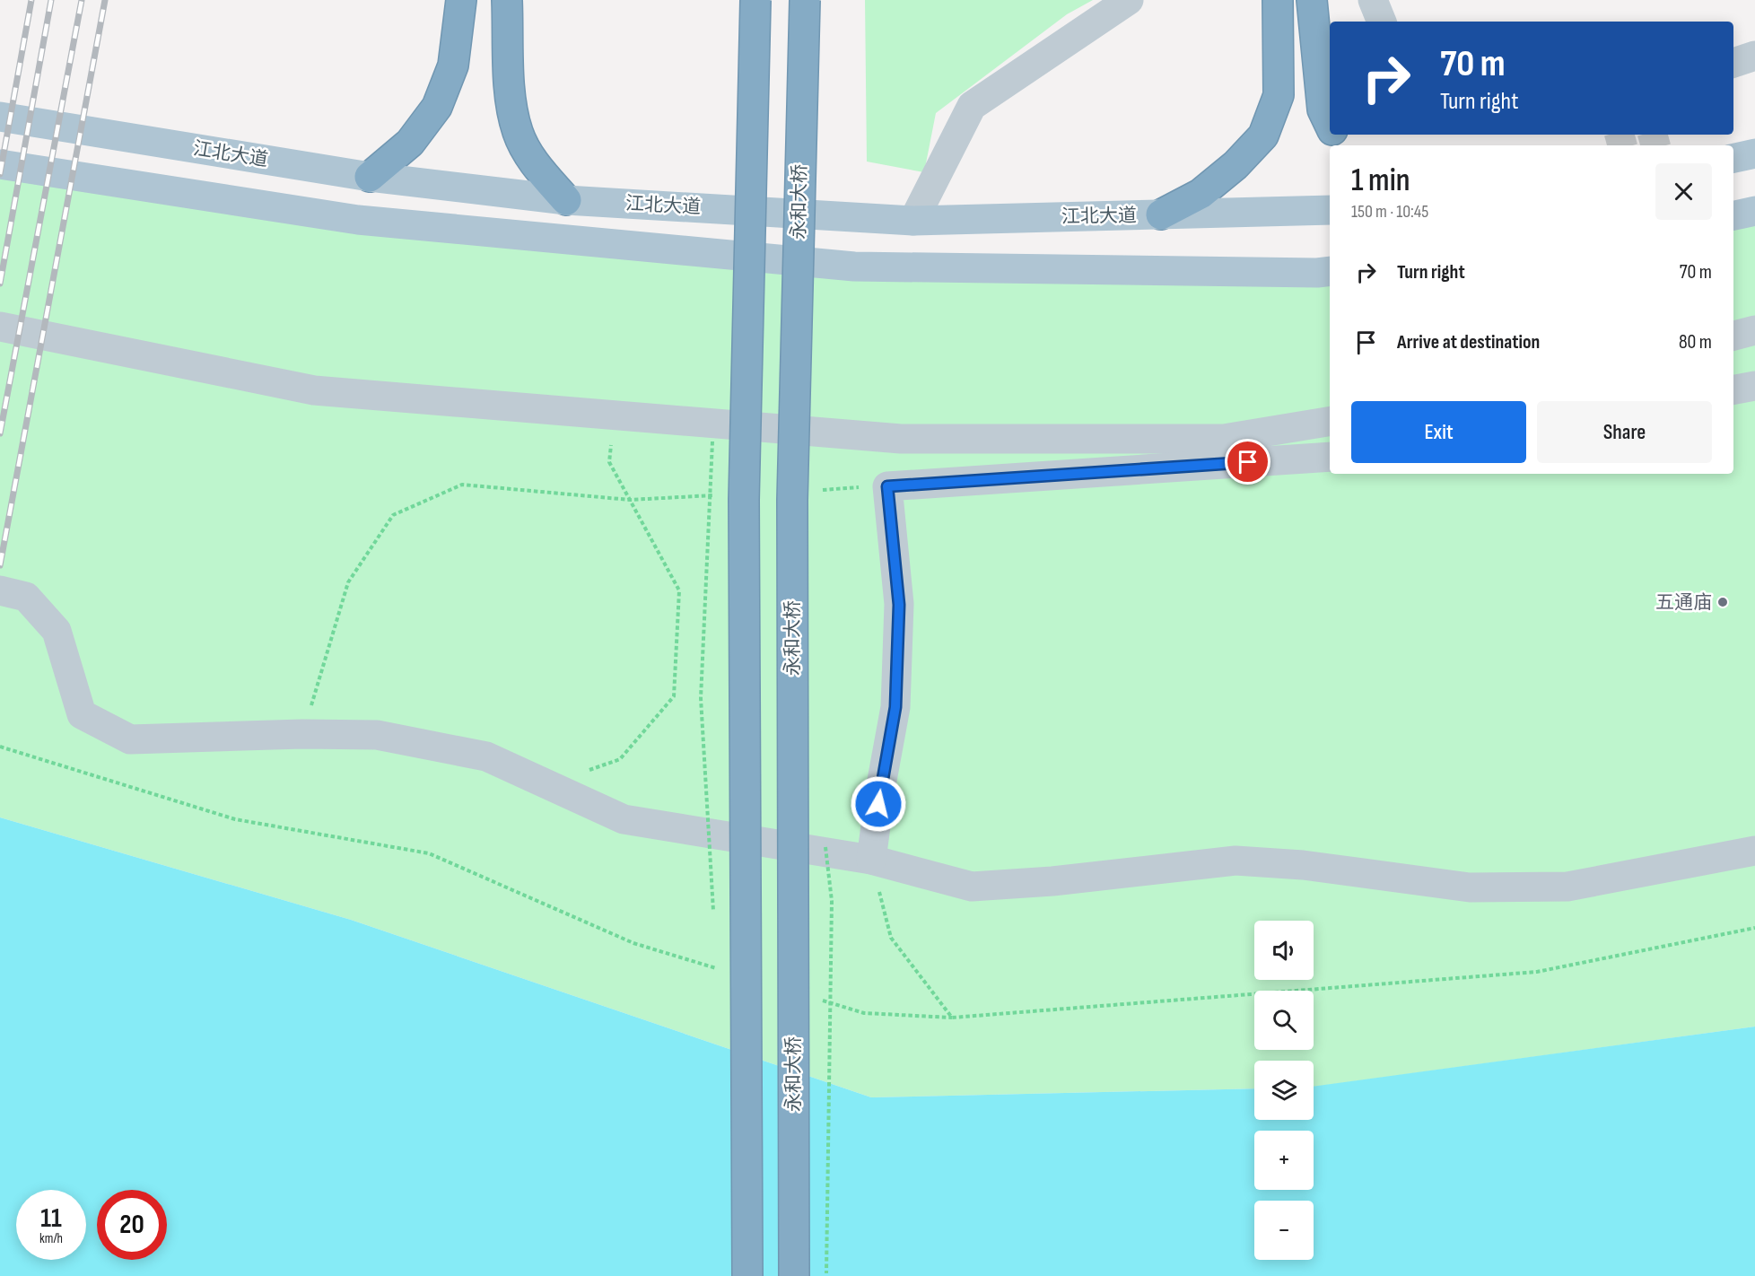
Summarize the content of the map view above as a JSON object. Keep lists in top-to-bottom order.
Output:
{
  "streets": {
    "highway": ["永和大桥"],
    "main road": ["江北大道"]
  },
  "places": ["五通庙"],
  "page": {
    "turn": ["70 m", "Turn right"],
    "heading": ["1 min", "150 m · 10:45"],
    "list": [
      {
        "name": "Turn right",
        "value": "70 m"
      },
      {
        "name": "Arrive at destination",
        "value": "80 m"
      }
    ],
    "buttons": ["Exit", "Share"],
    "map_buttons": ["+", "−"],
    "speed": "11 km/h",
    "limit": "20"
  }
}
